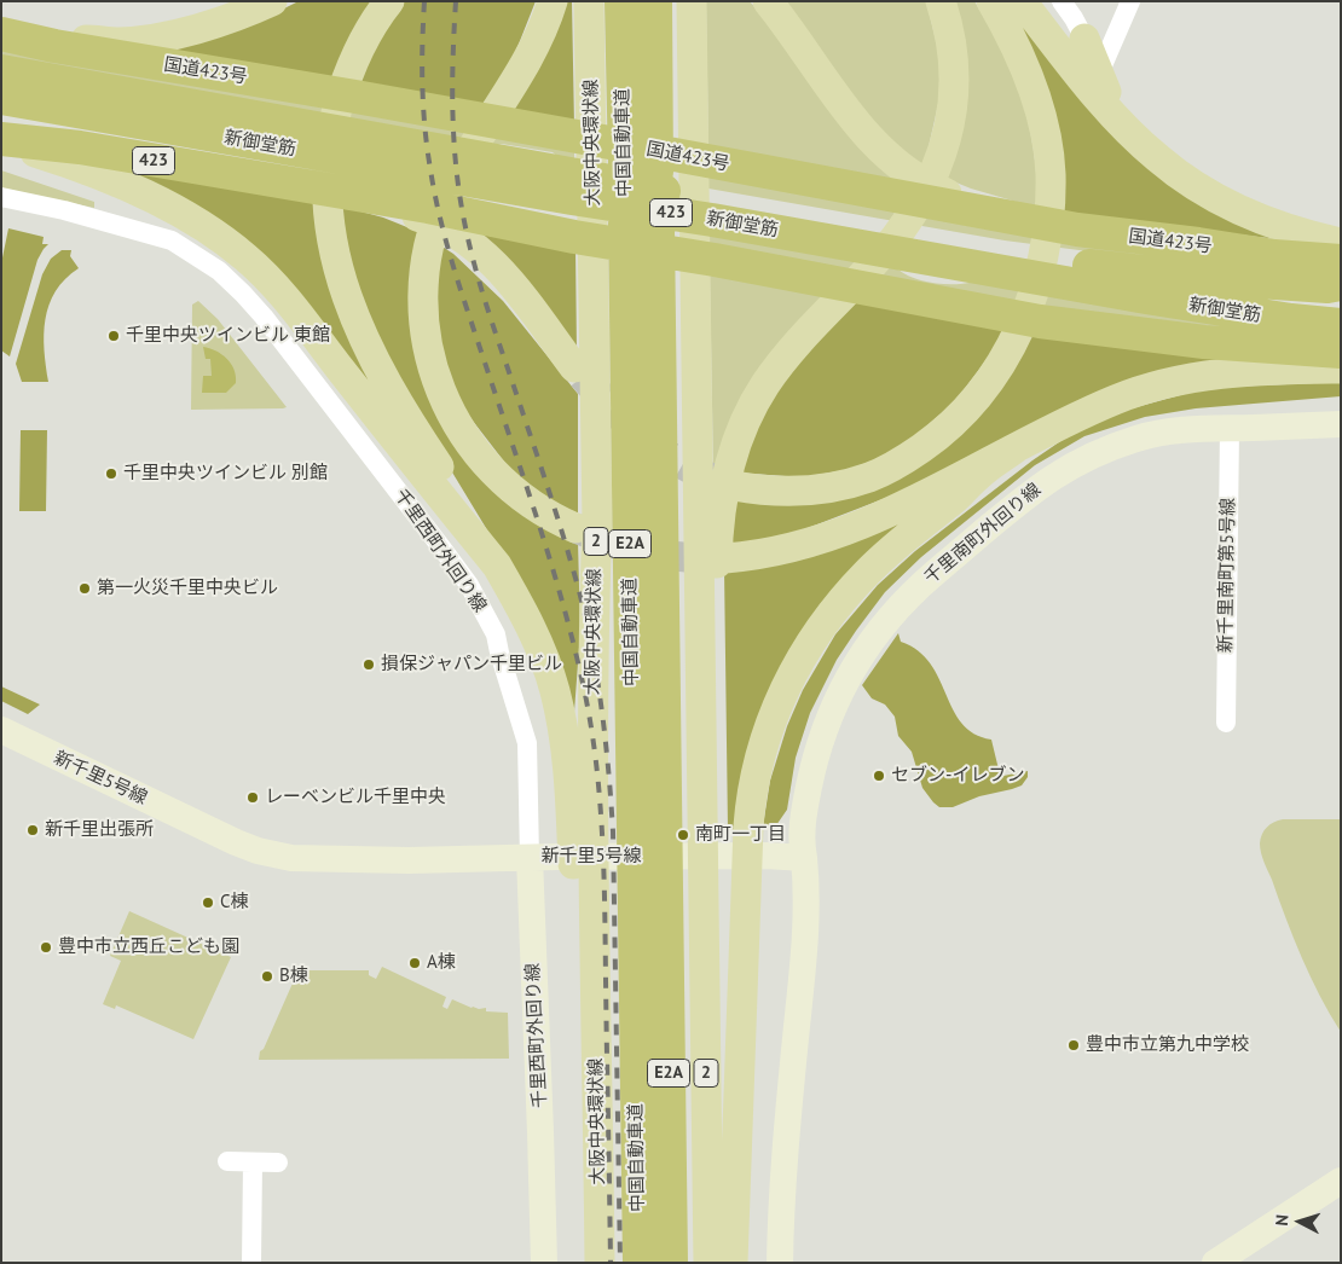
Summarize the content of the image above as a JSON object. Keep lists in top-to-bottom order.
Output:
{
  "streets": {
    "highway": [
      "国道423号",
      "中国自動車道",
      "新御堂筋",
      "423",
      "E2A"
    ],
    "main road": ["大阪中央環状線", "2"],
    "street": [
      "千里南町外回り線",
      "千里西町外回り線",
      "新千里南町第5号線",
      "新千里5号線"
    ]
  },
  "crossings": [
    ["千里南町外回り線", "新千里南町第5号線"],
    ["千里南町外回り線", "新千里5号線"],
    ["千里西町外回り線", "新千里5号線"]
  ],
  "places": [
    "千里中央ツインビル 東館",
    "千里中央ツインビル 別館",
    "第一火災千里中央ビル",
    "損保ジャパン千里ビル",
    "セブン-イレブン",
    "レーベンビル千里中央",
    "新千里出張所",
    "南町一丁目",
    "C棟",
    "豊中市立西丘こども園",
    "A棟",
    "B棟",
    "豊中市立第九中学校"
  ],
  "north": "left"
}
